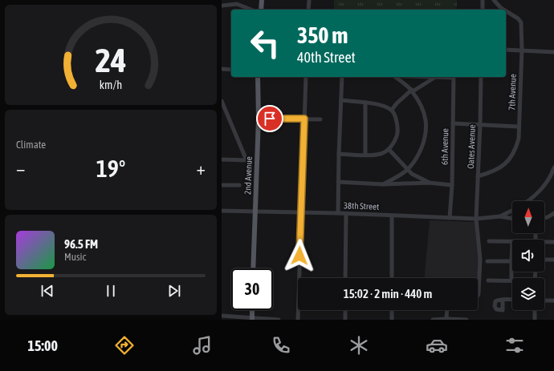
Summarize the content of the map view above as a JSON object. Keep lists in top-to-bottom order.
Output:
{
  "streets": {
    "main road": ["2nd Avenue"],
    "street": [
      "7th Avenue",
      "6th Avenue",
      "Oates Avenue",
      "38th Street"
    ]
  },
  "crossings": [
    ["7th Avenue", "Oates Avenue"],
    ["6th Avenue", "38th Street"],
    ["Oates Avenue", "38th Street"],
    ["2nd Avenue", "38th Street"]
  ],
  "north": "top",
  "page": {
    "turn": ["350 m", "40th Street"],
    "tile": "Climate",
    "heat": ["−", "19°", "+"],
    "song": ["96.5 FM", "Music"],
    "limit": "30",
    "trip": "15:02 · 2 min · 440 m",
    "tabs": "15:00",
    "gauge": ["24", "km/h"]
  }
}
